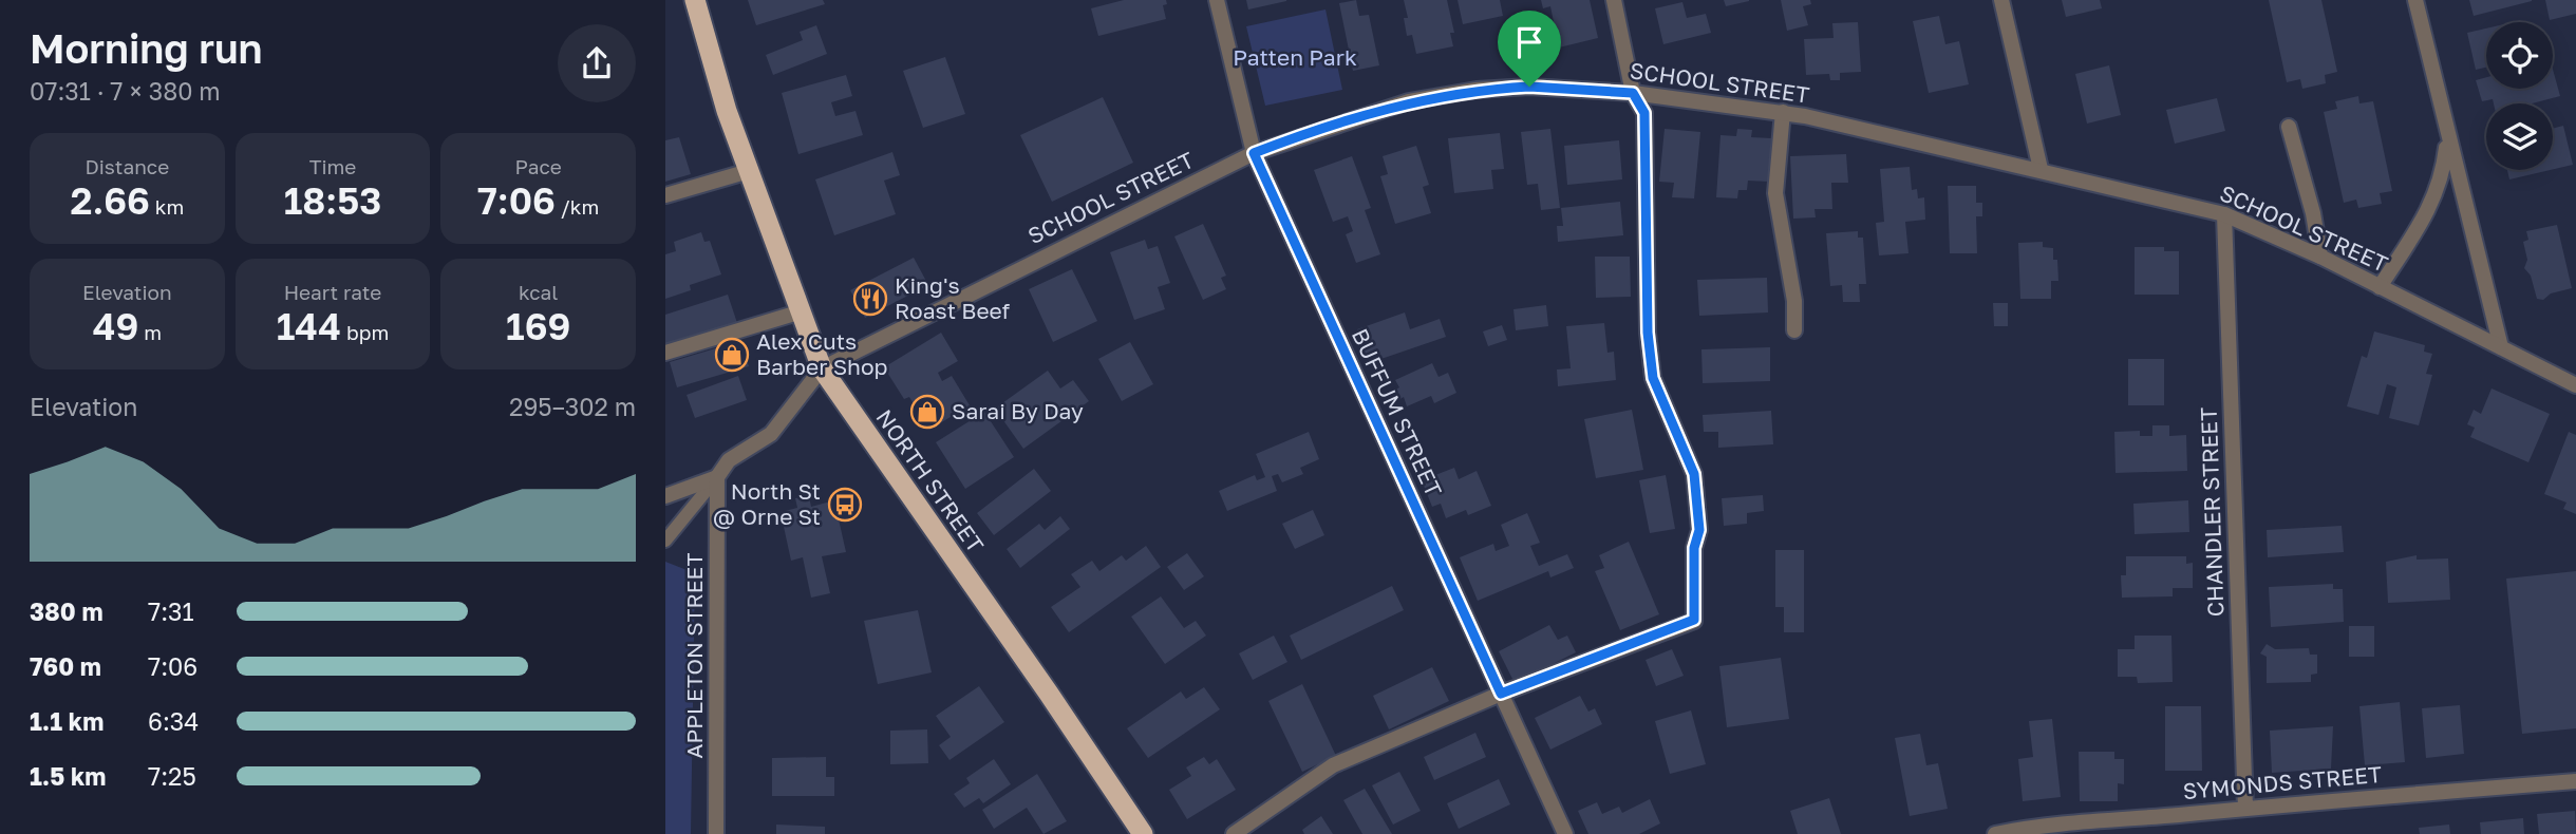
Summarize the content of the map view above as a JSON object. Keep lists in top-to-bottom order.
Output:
{
  "streets": {
    "highway": ["NORTH STREET"],
    "street": [
      "SCHOOL STREET",
      "BUFFUM STREET",
      "CHANDLER STREET",
      "APPLETON STREET",
      "SYMONDS STREET"
    ]
  },
  "crossings": [
    ["SCHOOL STREET", "BUFFUM STREET"],
    ["SCHOOL STREET", "NORTH STREET"],
    ["SCHOOL STREET", "CHANDLER STREET"],
    ["CHANDLER STREET", "SYMONDS STREET"]
  ],
  "parks": ["Patten Park"],
  "places": {
    "restaurant": ["King's Roast Beef"],
    "shop": ["Alex Cuts Barber Shop", "Sarai By Day"],
    "bus stop": ["North St @ Orne St"]
  },
  "page": {
    "heading": ["Morning run", "07:31 · 7 × 380 m"],
    "stats": [
      ["Distance", "2.66 km"],
      ["Time", "18:53"],
      ["Pace", "7:06 /km"],
      ["Elevation", "49 m"],
      ["Heart rate", "144 bpm"],
      ["kcal", "169"]
    ],
    "chart": ["Elevation", "295–302 m"],
    "list": [
      {
        "name": "380 m",
        "note": "7:31"
      },
      {
        "name": "760 m",
        "note": "7:06"
      },
      {
        "name": "1.1 km",
        "note": "6:34"
      },
      {
        "name": "1.5 km",
        "note": "7:25"
      }
    ]
  }
}
